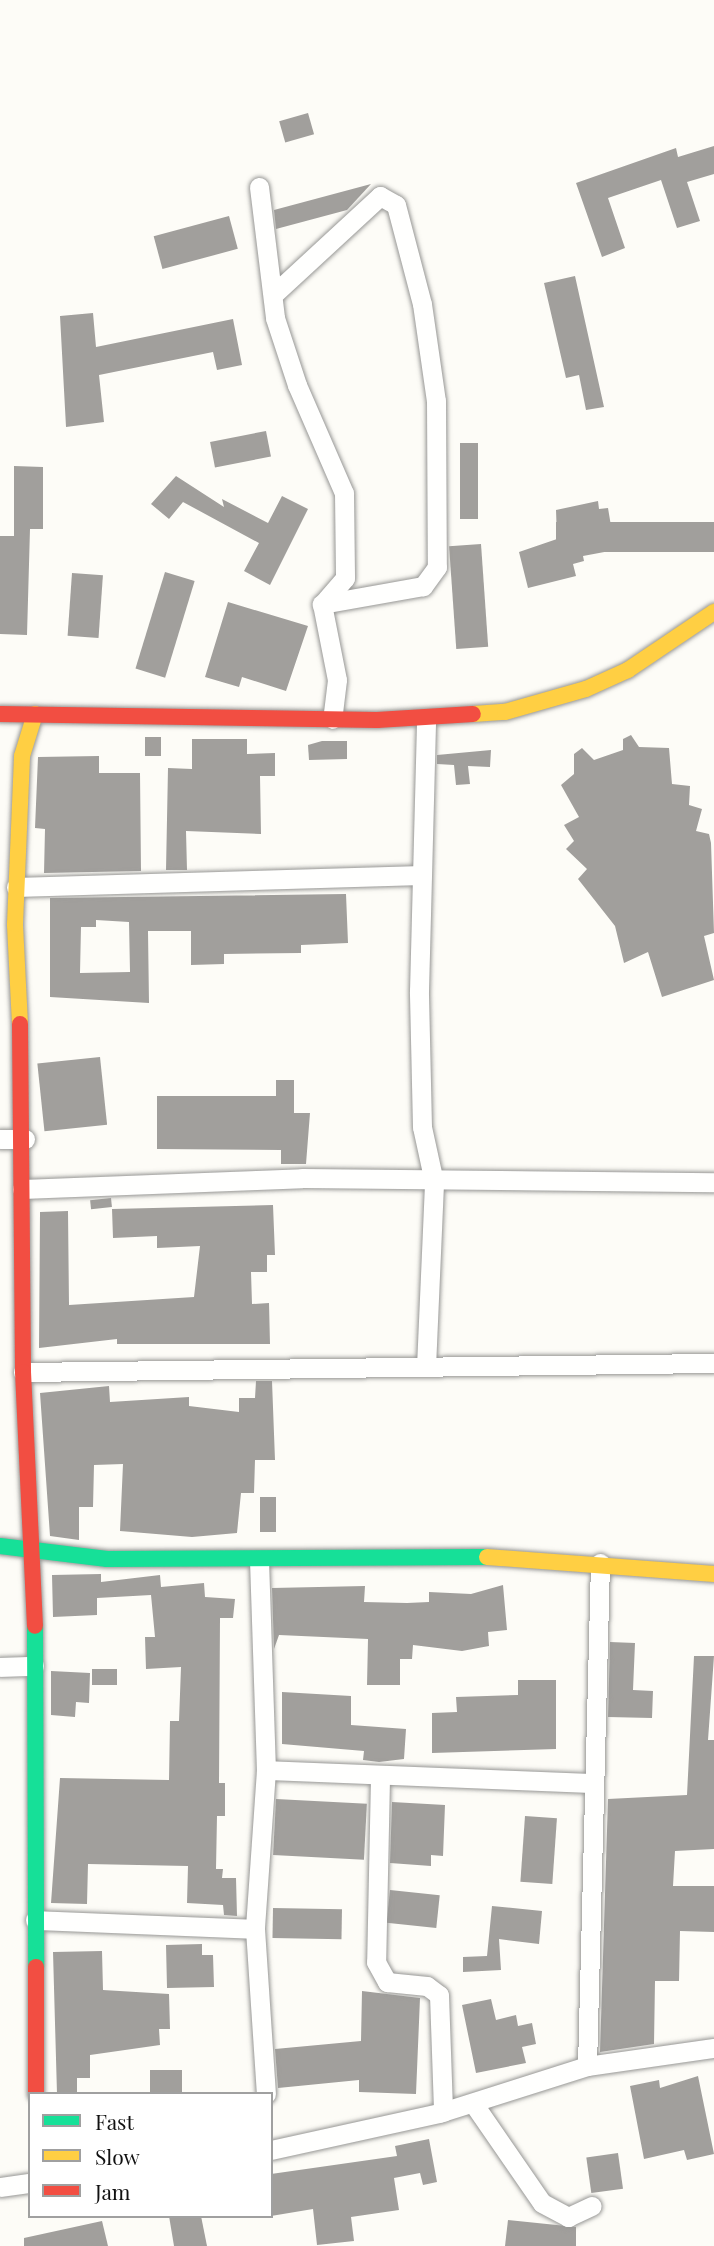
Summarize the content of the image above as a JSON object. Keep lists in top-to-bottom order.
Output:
{
  "legend": ["Fast", "Slow", "Jam"]
}
